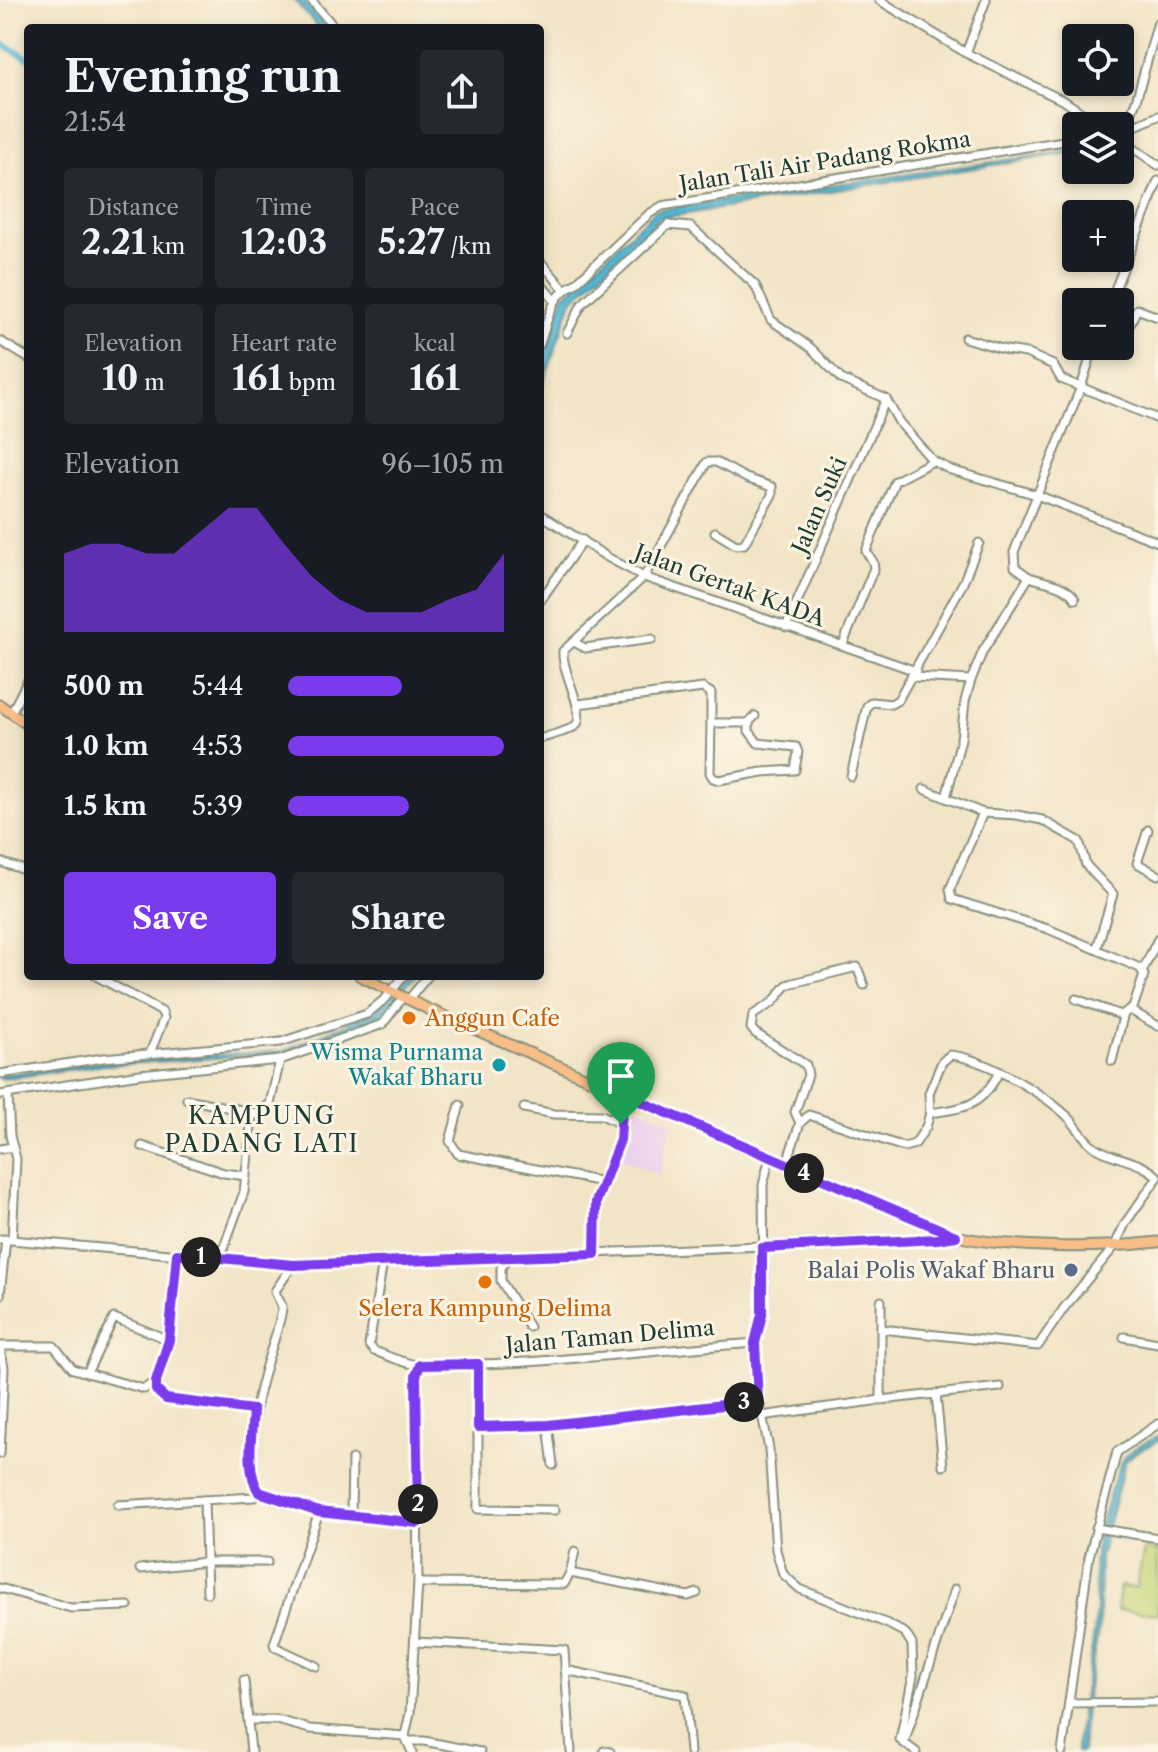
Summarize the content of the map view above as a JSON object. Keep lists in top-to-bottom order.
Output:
{
  "streets": {
    "street": [
      "Jalan Tali Air Padang Rokma",
      "Jalan Suki",
      "Jalan Gertak KADA",
      "Jalan Taman Delima"
    ]
  },
  "crossings": [
    ["Jalan Suki", "Jalan Gertak KADA"]
  ],
  "districts": ["KAMPUNG PADANG LATI"],
  "places": [
    "Anggun Cafe",
    "Wisma Purnama Wakaf Bharu",
    "Balai Polis Wakaf Bharu",
    "Selera Kampung Delima"
  ],
  "page": {
    "map_buttons": ["+", "−"],
    "heading": ["Evening run", "21:54"],
    "stats": [
      ["Distance", "2.21 km"],
      ["Time", "12:03"],
      ["Pace", "5:27 /km"],
      ["Elevation", "10 m"],
      ["Heart rate", "161 bpm"],
      ["kcal", "161"]
    ],
    "chart": ["Elevation", "96–105 m"],
    "list": [
      {
        "name": "500 m",
        "note": "5:44"
      },
      {
        "name": "1.0 km",
        "note": "4:53"
      },
      {
        "name": "1.5 km",
        "note": "5:39"
      }
    ],
    "buttons": ["Save", "Share"],
    "pins": [
      "4",
      "1",
      "3",
      "2"
    ]
  }
}
